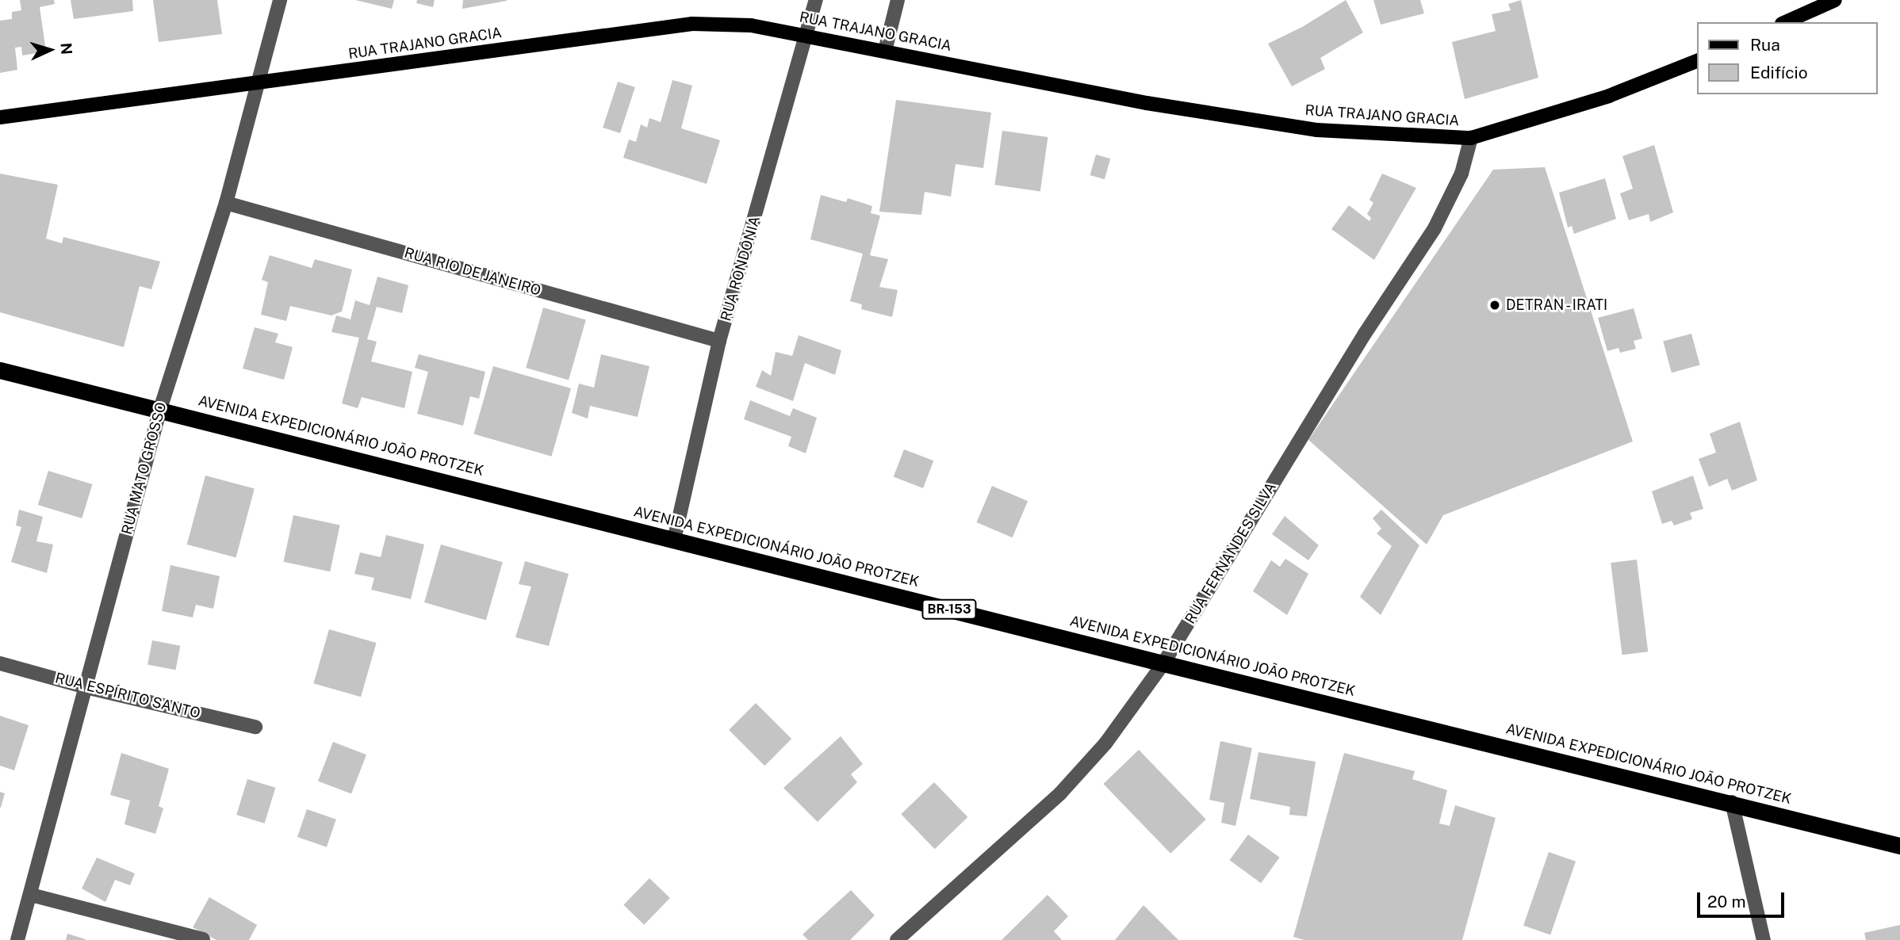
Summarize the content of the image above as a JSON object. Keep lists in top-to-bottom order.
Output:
{
  "streets": {
    "highway": ["AVENIDA EXPEDICIONÁRIO JOÃO PROTZEK", "BR-153"],
    "main road": ["RUA TRAJANO GRACIA"],
    "street": [
      "RUA RONDÔNIA",
      "RUA RIO DE JANEIRO",
      "RUA MATO GROSSO",
      "RUA FERNANDES SILVA",
      "RUA ESPÍRITO SANTO"
    ]
  },
  "crossings": [
    ["RUA TRAJANO GRACIA", "RUA RONDÔNIA"],
    ["RUA TRAJANO GRACIA", "RUA MATO GROSSO"],
    ["RUA TRAJANO GRACIA", "RUA FERNANDES SILVA"],
    ["RUA RONDÔNIA", "RUA RIO DE JANEIRO"],
    ["RUA RONDÔNIA", "AVENIDA EXPEDICIONÁRIO JOÃO PROTZEK"],
    ["RUA RIO DE JANEIRO", "RUA MATO GROSSO"],
    ["AVENIDA EXPEDICIONÁRIO JOÃO PROTZEK", "RUA MATO GROSSO"],
    ["AVENIDA EXPEDICIONÁRIO JOÃO PROTZEK", "RUA FERNANDES SILVA"],
    ["RUA MATO GROSSO", "RUA ESPÍRITO SANTO"]
  ],
  "places": ["DETRAN - IRATI"],
  "legend": ["Rua", "Edifício"],
  "scale_bar": "20 m",
  "north": "right"
}
